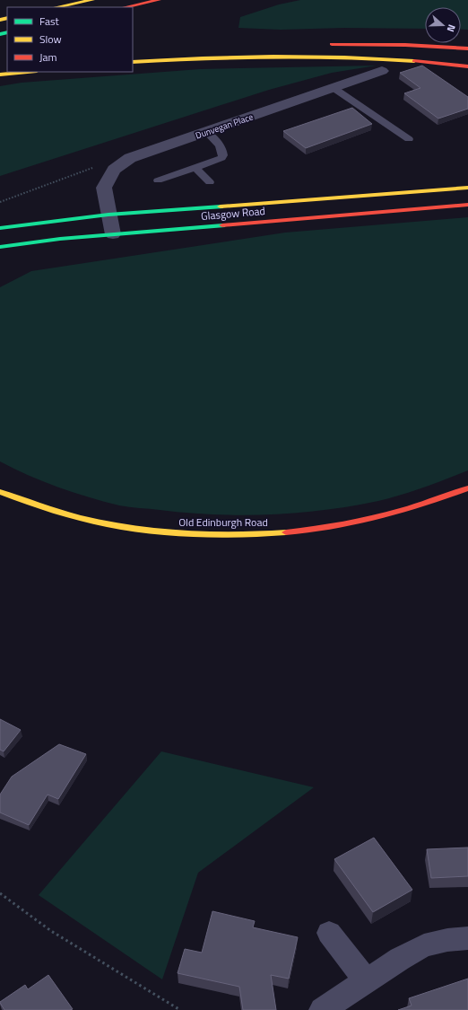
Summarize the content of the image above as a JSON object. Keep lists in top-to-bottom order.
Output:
{
  "streets": {
    "main road": ["Glasgow Road", "Old Edinburgh Road"],
    "street": ["Dunvegan Place"]
  },
  "crossings": [
    ["Dunvegan Place", "Glasgow Road"]
  ],
  "legend": ["Fast", "Slow", "Jam"],
  "north": "right"
}
